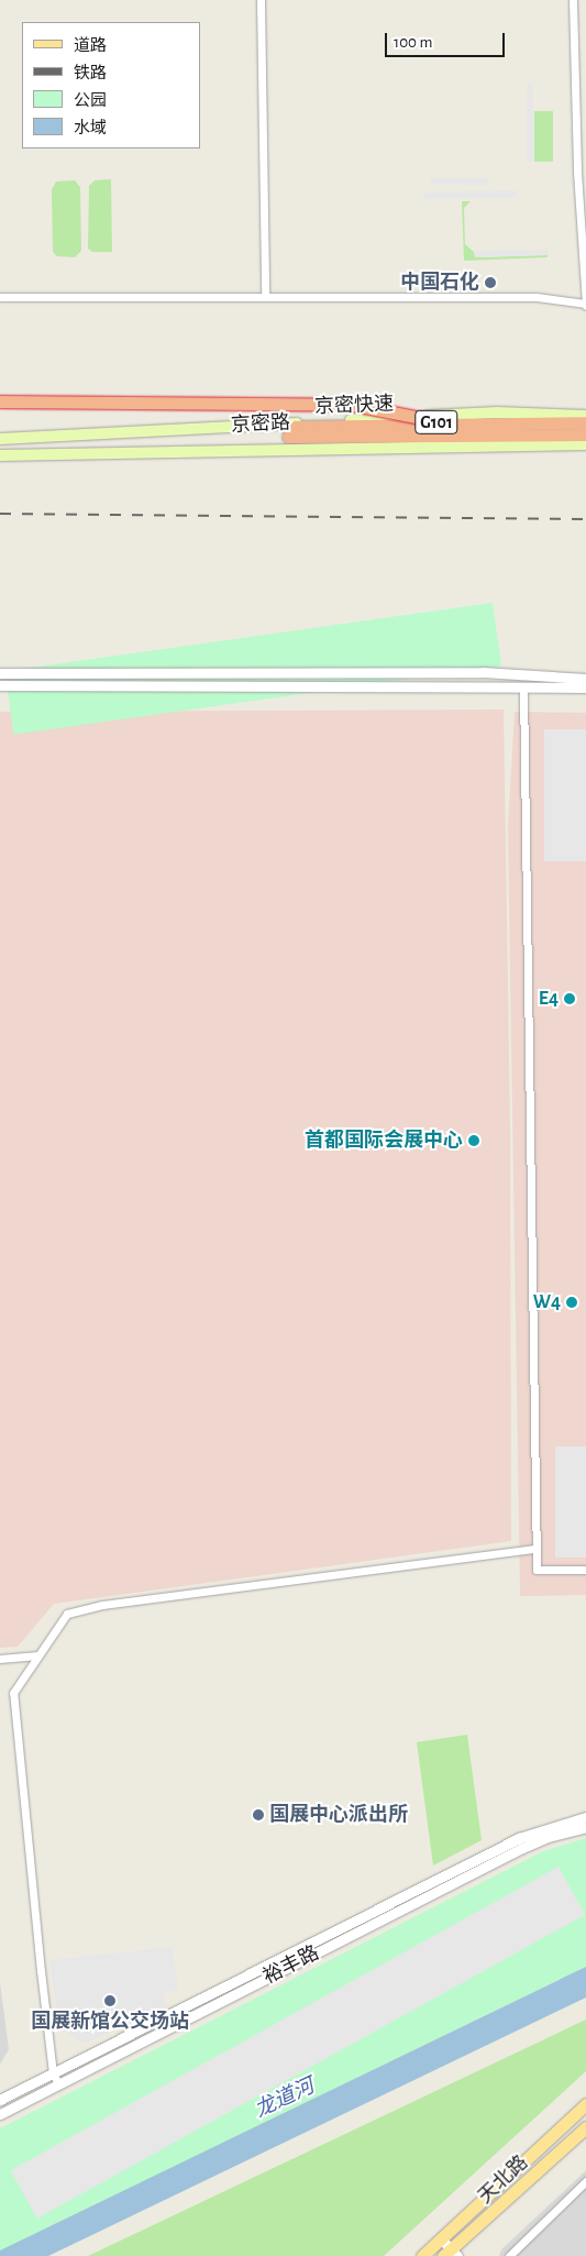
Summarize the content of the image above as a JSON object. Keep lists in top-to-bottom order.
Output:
{
  "streets": {
    "highway": ["京密快速", "G101"],
    "main road": ["京密路", "天北路"],
    "street": ["裕丰路"]
  },
  "water": ["龙道河"],
  "places": [
    "中国石化",
    "E4",
    "首都国际会展中心",
    "W4",
    "国展中心派出所",
    "国展新馆公交场站"
  ],
  "legend": [
    "道路",
    "铁路",
    "公园",
    "水域"
  ],
  "scale_bar": "100 m"
}
